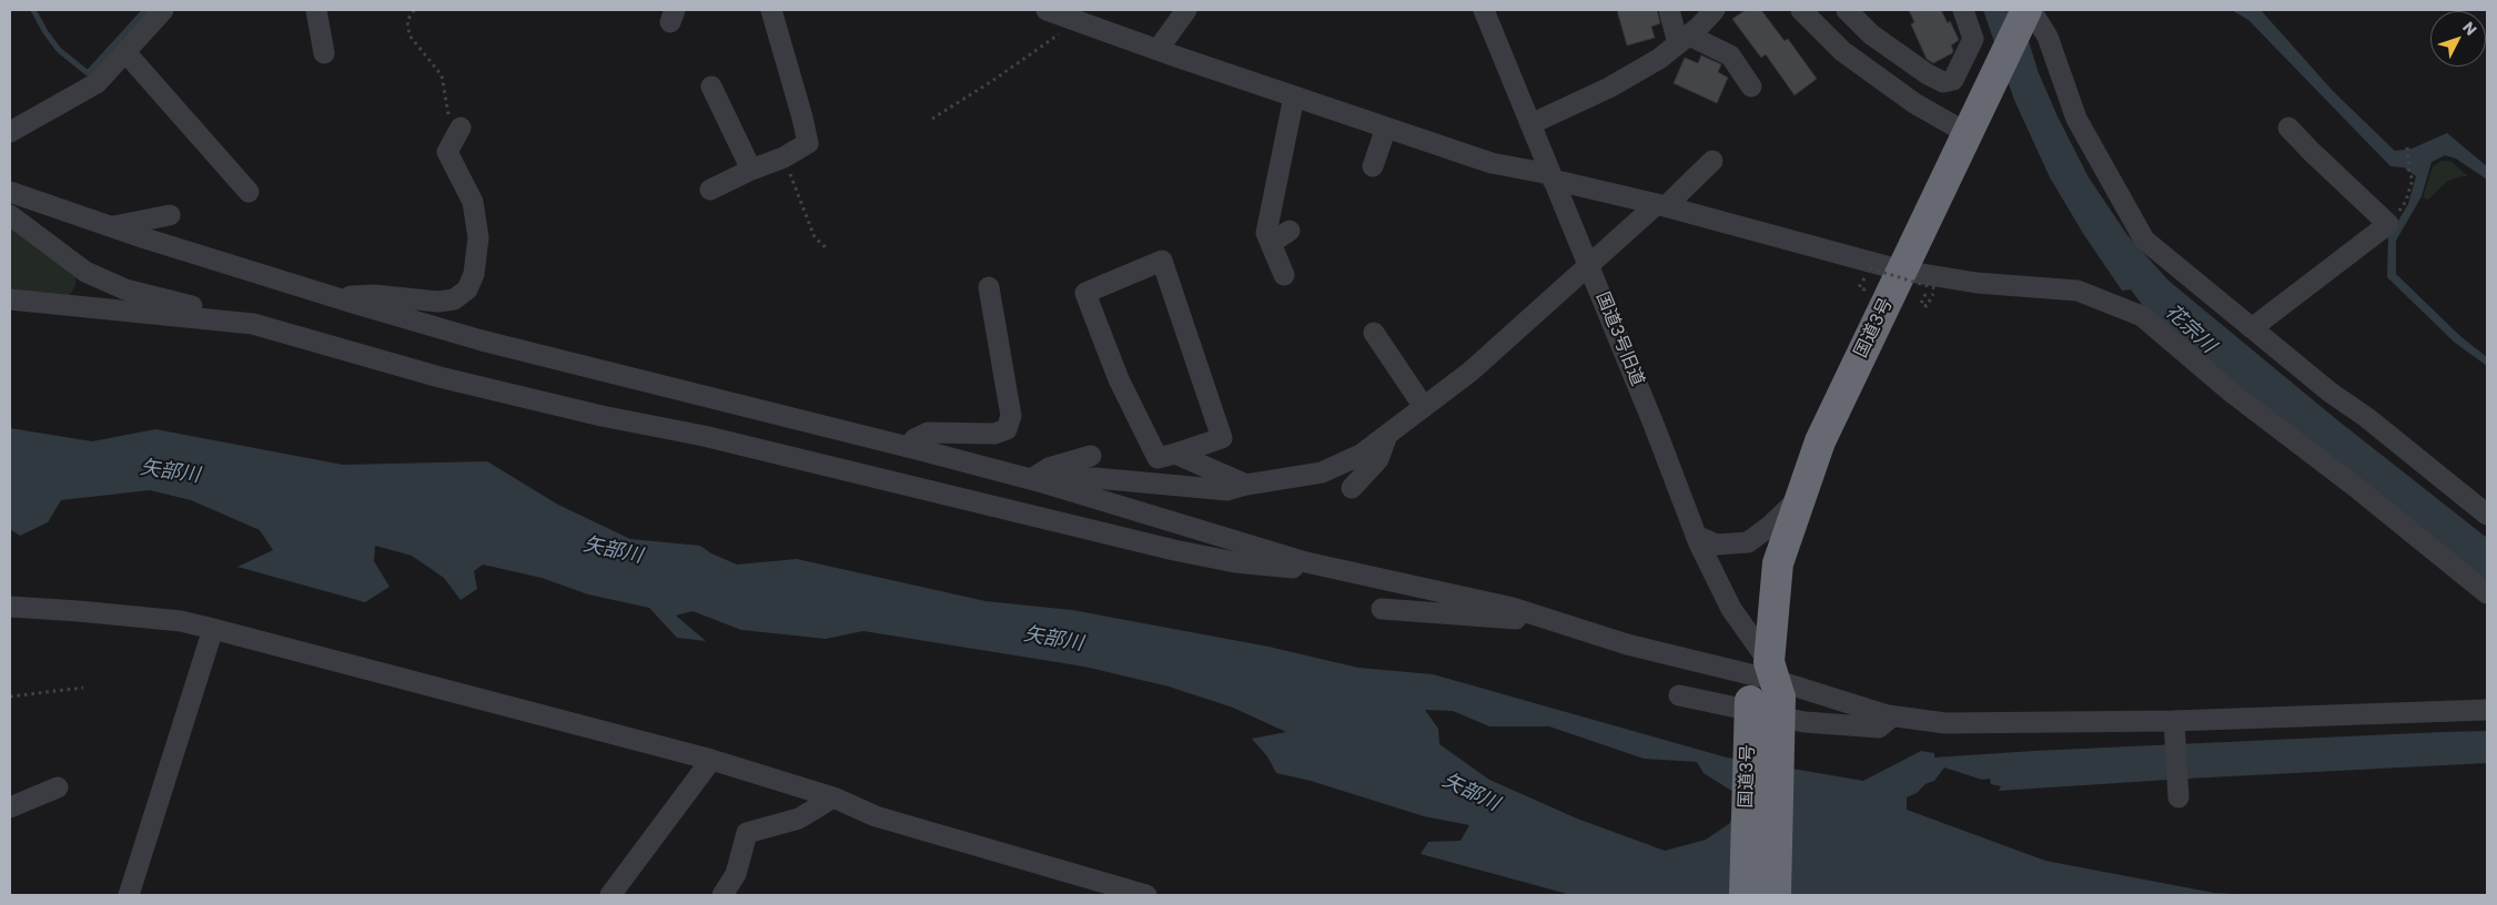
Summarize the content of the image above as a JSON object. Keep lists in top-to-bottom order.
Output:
{
  "streets": {
    "highway": ["国道3号"],
    "street": ["国道3号旧道"]
  },
  "crossings": [
    ["国道3号", "国道3号旧道"]
  ],
  "water": ["花宗川", "矢部川"],
  "north": "top right"
}
